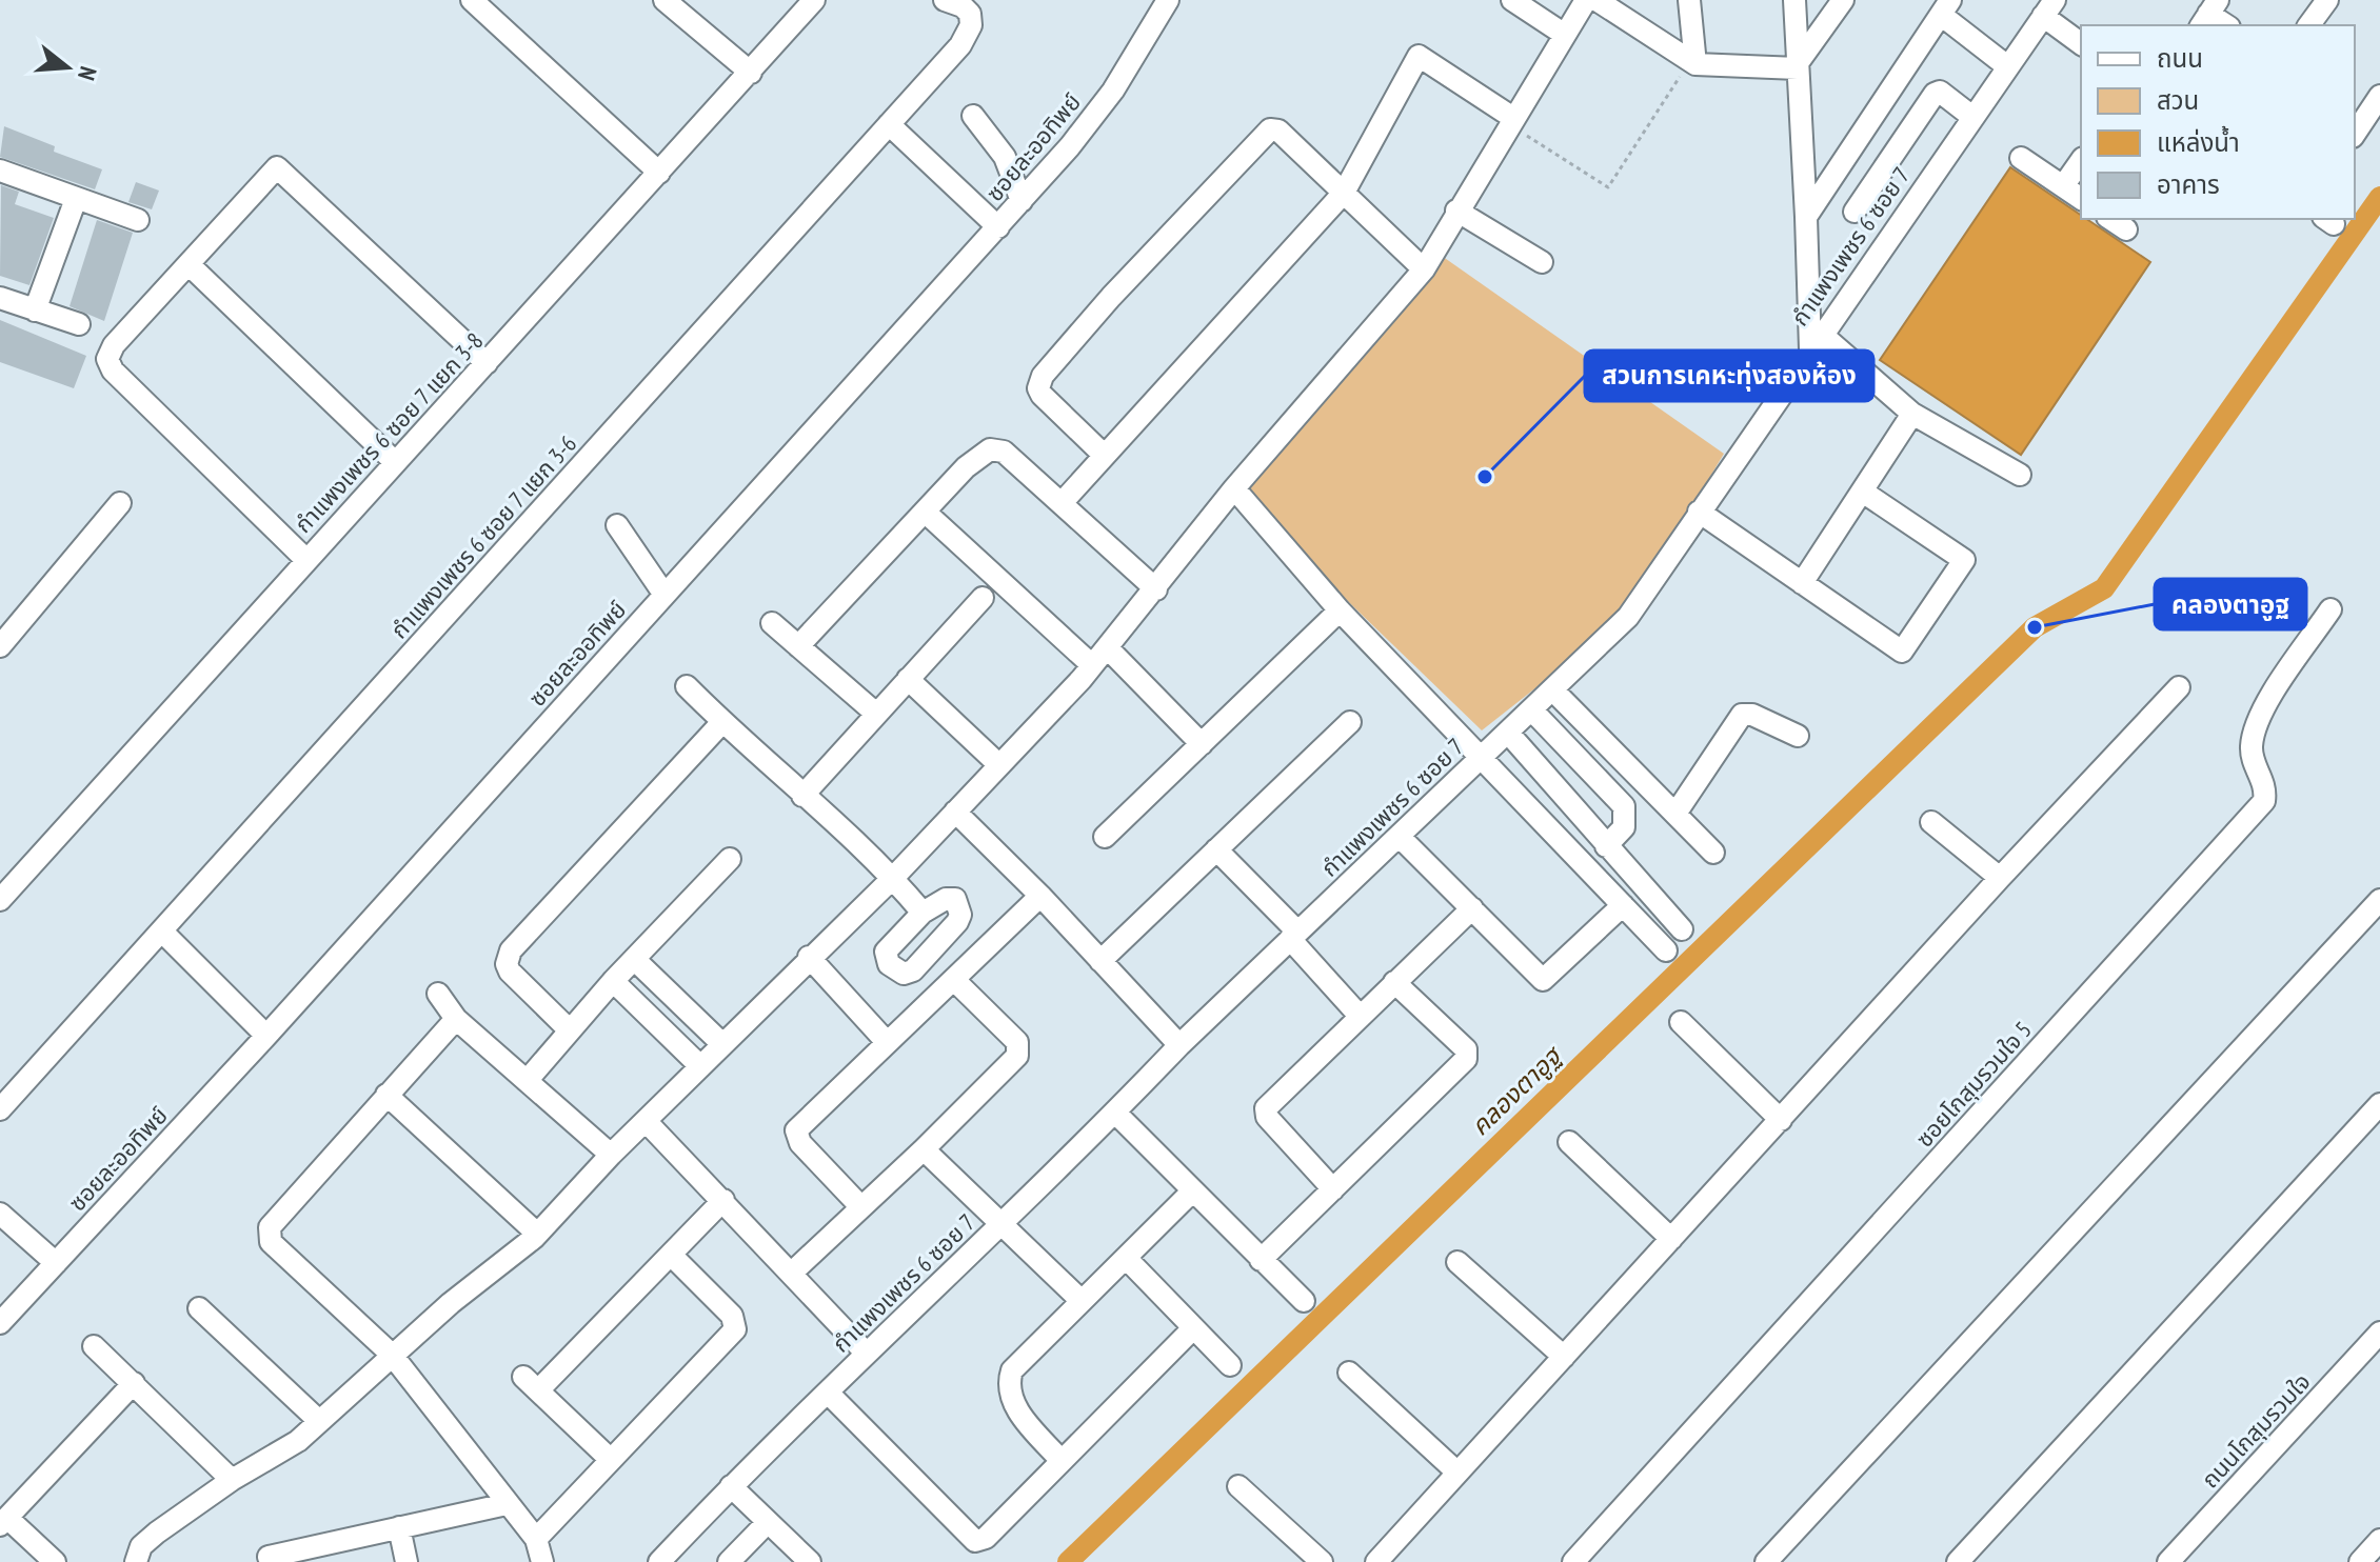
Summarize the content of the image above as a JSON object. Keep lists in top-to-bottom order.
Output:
{
  "streets": {
    "street": [
      "ซอยละออทิพย์",
      "กำแพงเพชร 6 ซอย 7",
      "กำแพงเพชร 6 ซอย 7 แยก 3-8",
      "กำแพงเพชร 6 ซอย 7 แยก 3-6",
      "ซอยโกสุมรวมใจ 5",
      "ถนนโกสุมรวมใจ"
    ]
  },
  "water": ["คลองตาอูฐ"],
  "places": ["สวนการเคหะทุ่งสองห้อง", "คลองตาอูฐ"],
  "legend": [
    "ถนน",
    "สวน",
    "แหล่งน้ำ",
    "อาคาร"
  ],
  "north": "right"
}
